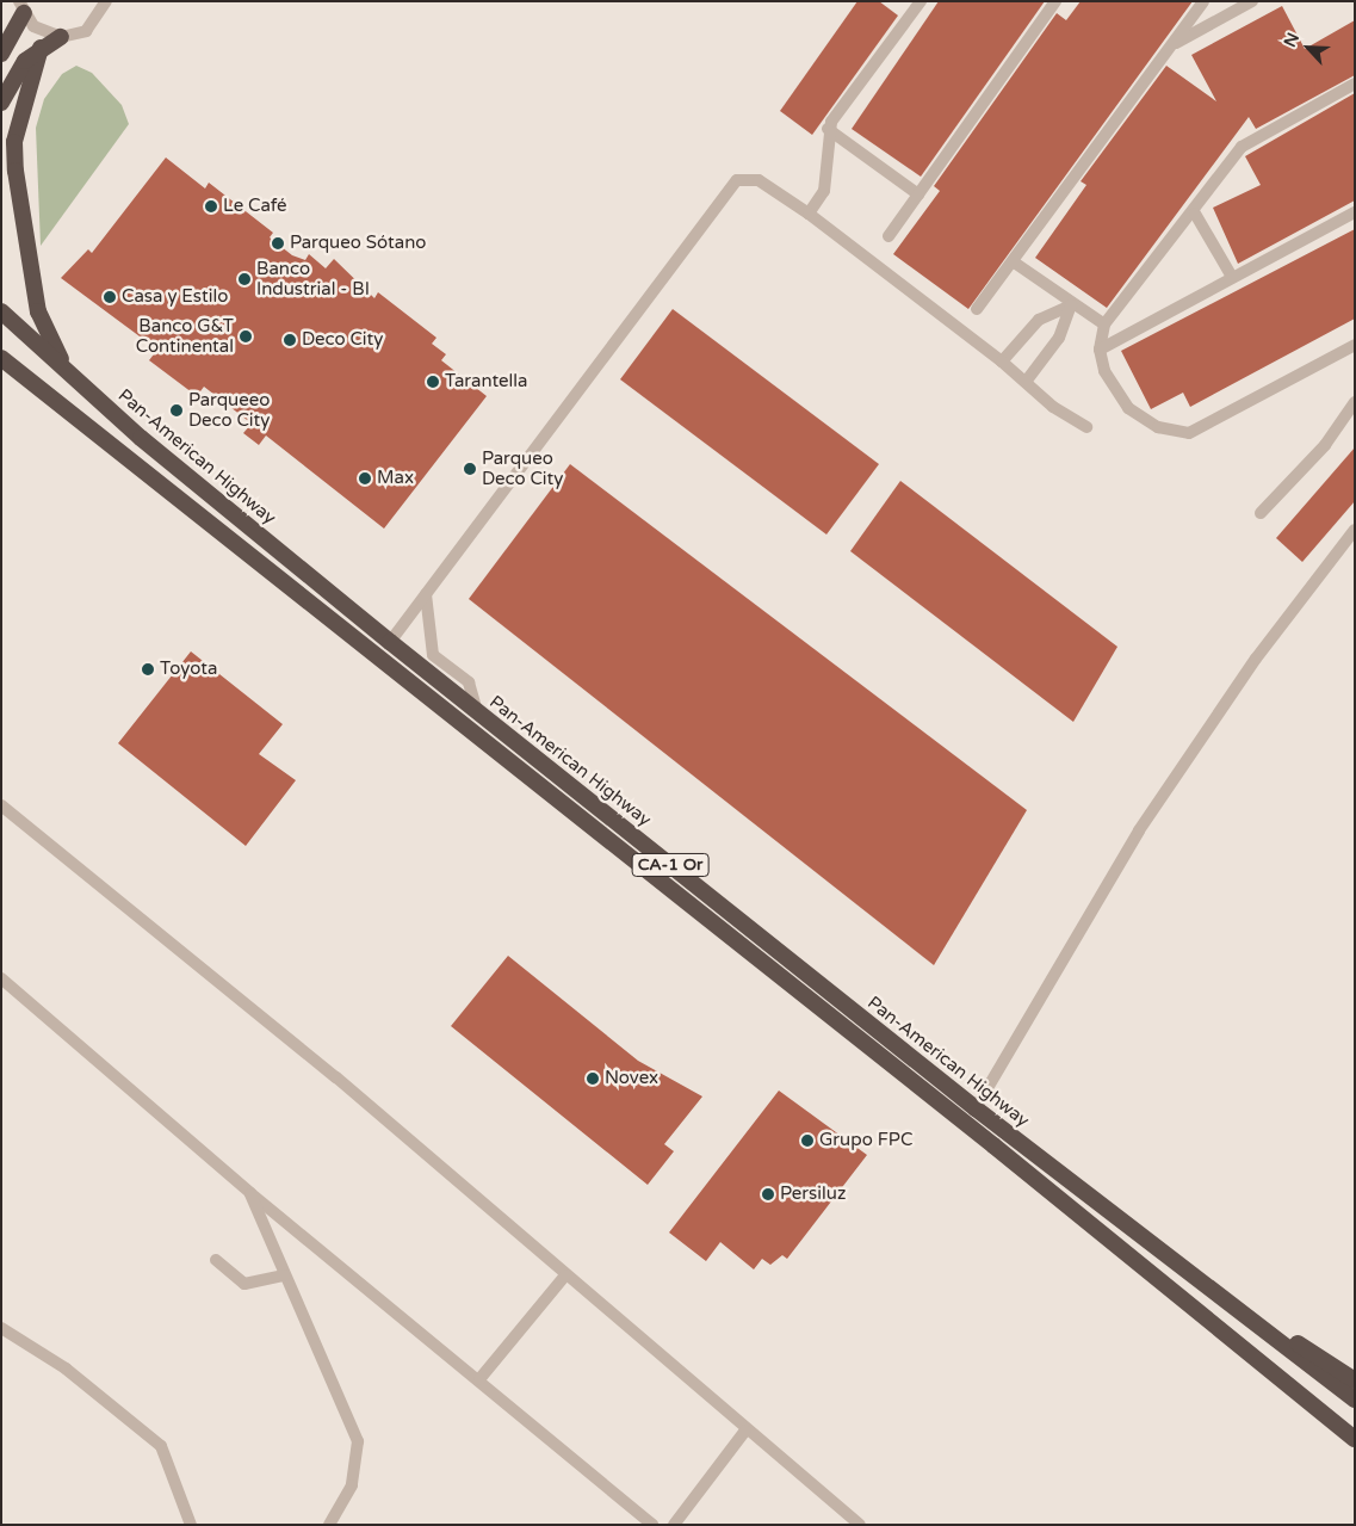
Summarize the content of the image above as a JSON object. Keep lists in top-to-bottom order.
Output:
{
  "streets": {
    "highway": ["Pan-American Highway", "CA-1 Or"]
  },
  "places": [
    "Le Café",
    "Parqueo Sótano",
    "Banco Industrial - BI",
    "Casa y Estilo",
    "Banco G&T Continental",
    "Deco City",
    "Tarantella",
    "Parqueeo Deco City",
    "Parqueo Deco City",
    "Max",
    "Toyota",
    "Novex",
    "Grupo FPC",
    "Persiluz"
  ],
  "north": "top left"
}
